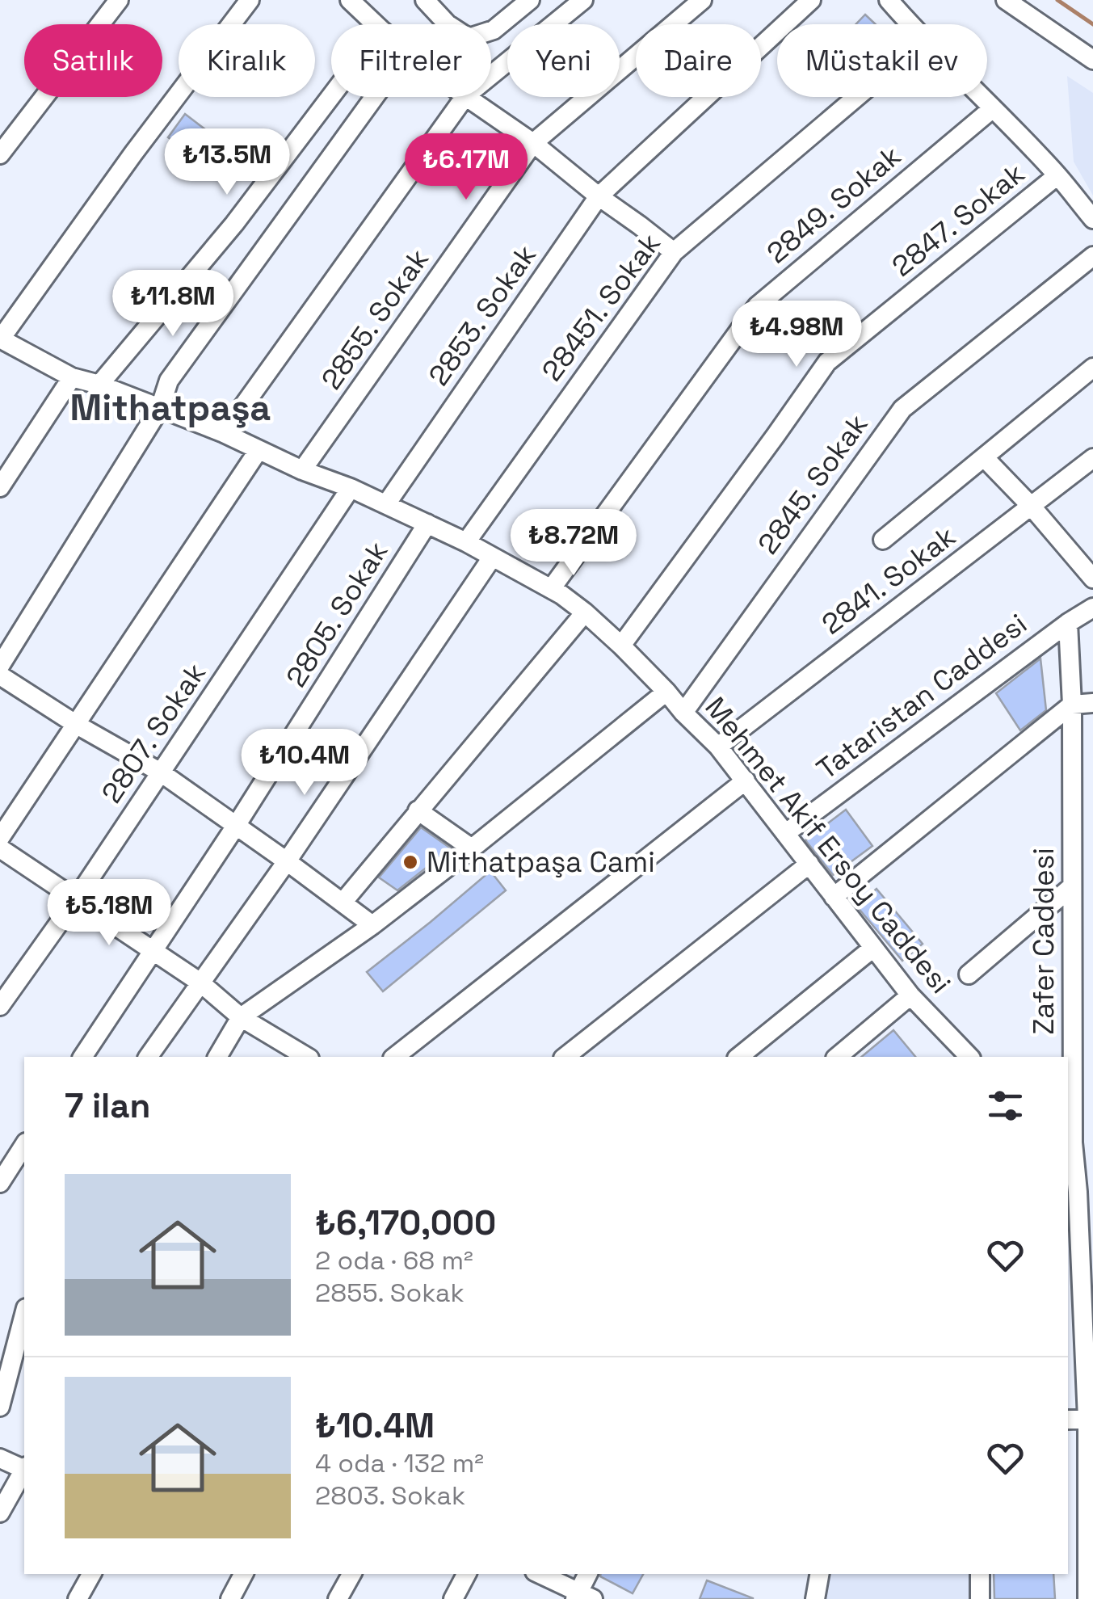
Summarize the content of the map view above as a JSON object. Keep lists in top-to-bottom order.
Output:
{
  "streets": {
    "street": [
      "2849. Sokak",
      "2847. Sokak",
      "28451. Sokak",
      "2853. Sokak",
      "2855. Sokak",
      "2845. Sokak",
      "2841. Sokak",
      "2805. Sokak",
      "Tataristan Caddesi",
      "2807. Sokak",
      "Mehmet Akif Ersoy Caddesi",
      "Zafer Caddesi"
    ]
  },
  "crossings": [
    ["2849. Sokak", "Mehmet Akif Ersoy Caddesi"],
    ["2847. Sokak", "Mehmet Akif Ersoy Caddesi"],
    ["28451. Sokak", "Mehmet Akif Ersoy Caddesi"],
    ["2853. Sokak", "Mehmet Akif Ersoy Caddesi"],
    ["2855. Sokak", "Mehmet Akif Ersoy Caddesi"],
    ["2845. Sokak", "Mehmet Akif Ersoy Caddesi"],
    ["2841. Sokak", "Mehmet Akif Ersoy Caddesi"],
    ["2805. Sokak", "Mehmet Akif Ersoy Caddesi"],
    ["Tataristan Caddesi", "Mehmet Akif Ersoy Caddesi"],
    ["Tataristan Caddesi", "Zafer Caddesi"],
    ["2807. Sokak", "Mehmet Akif Ersoy Caddesi"]
  ],
  "districts": ["Mithatpaşa"],
  "places": ["Mithatpaşa Cami"],
  "page": {
    "chip": [
      "Satılık",
      "Kiralık",
      "Filtreler",
      "Yeni",
      "Daire",
      "Müstakil ev"
    ],
    "price": [
      "₺13.5M",
      "₺6.17M",
      "₺11.8M",
      "₺4.98M",
      "₺8.72M",
      "₺10.4M",
      "₺5.18M"
    ],
    "heading": "7 ilan",
    "list": [
      {
        "name": "₺6,170,000",
        "note": "2 oda · 68 m² · 2855. Sokak"
      },
      {
        "name": "₺10.4M",
        "note": "4 oda · 132 m² · 2803. Sokak"
      }
    ]
  }
}
